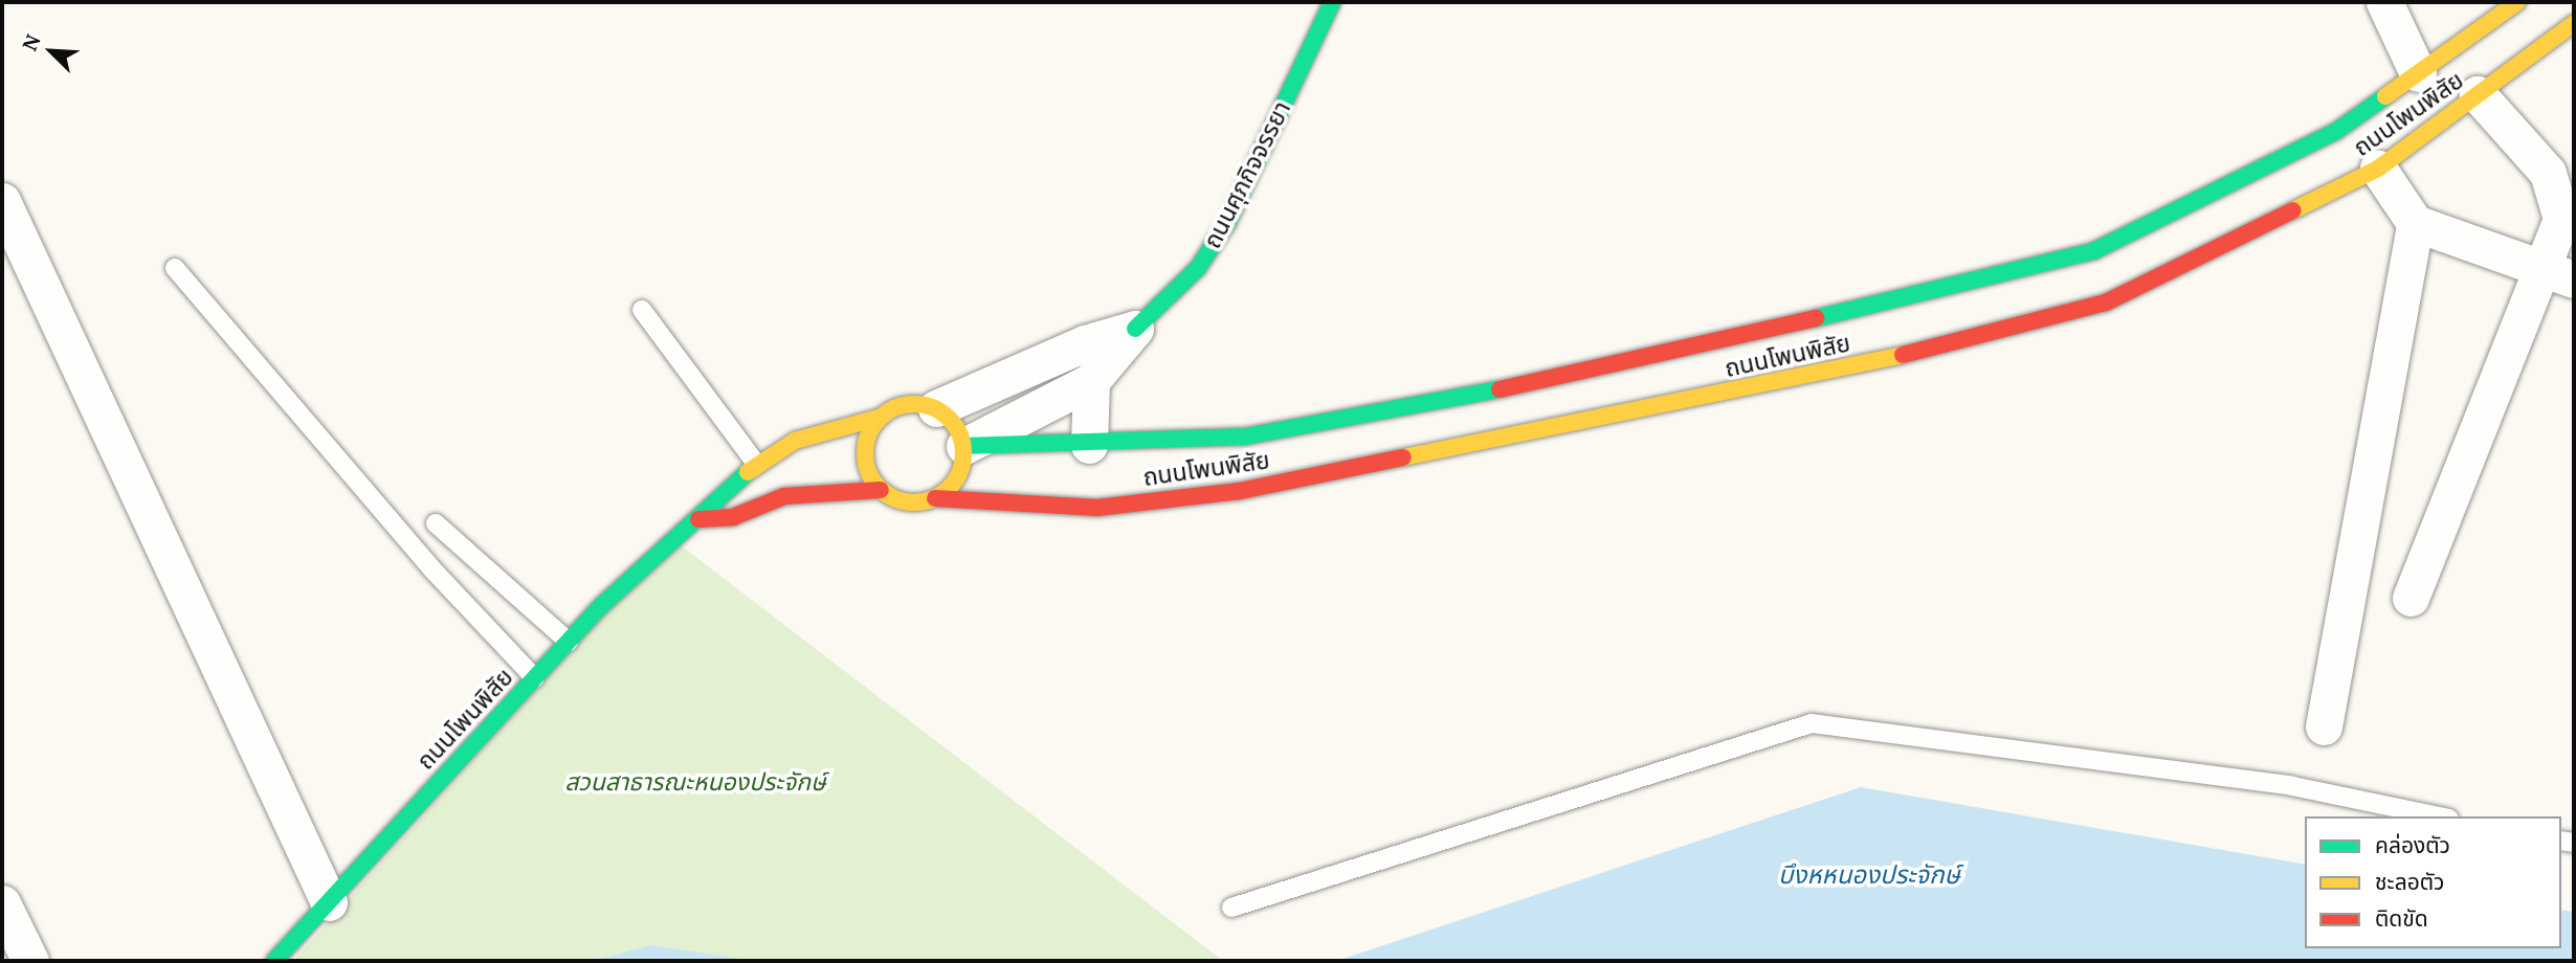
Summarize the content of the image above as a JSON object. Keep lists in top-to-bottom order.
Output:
{
  "streets": {
    "street": ["ถนนโพนพิสัย", "ถนนศุภกิจจรรยา"]
  },
  "crossings": [
    ["ถนนโพนพิสัย", "ถนนศุภกิจจรรยา"]
  ],
  "water": ["บึงหหนองประจักษ์"],
  "parks": ["สวนสาธารณะหนองประจักษ์"],
  "legend": ["คล่องตัว", "ชะลอตัว", "ติดขัด"],
  "north": "top left"
}
